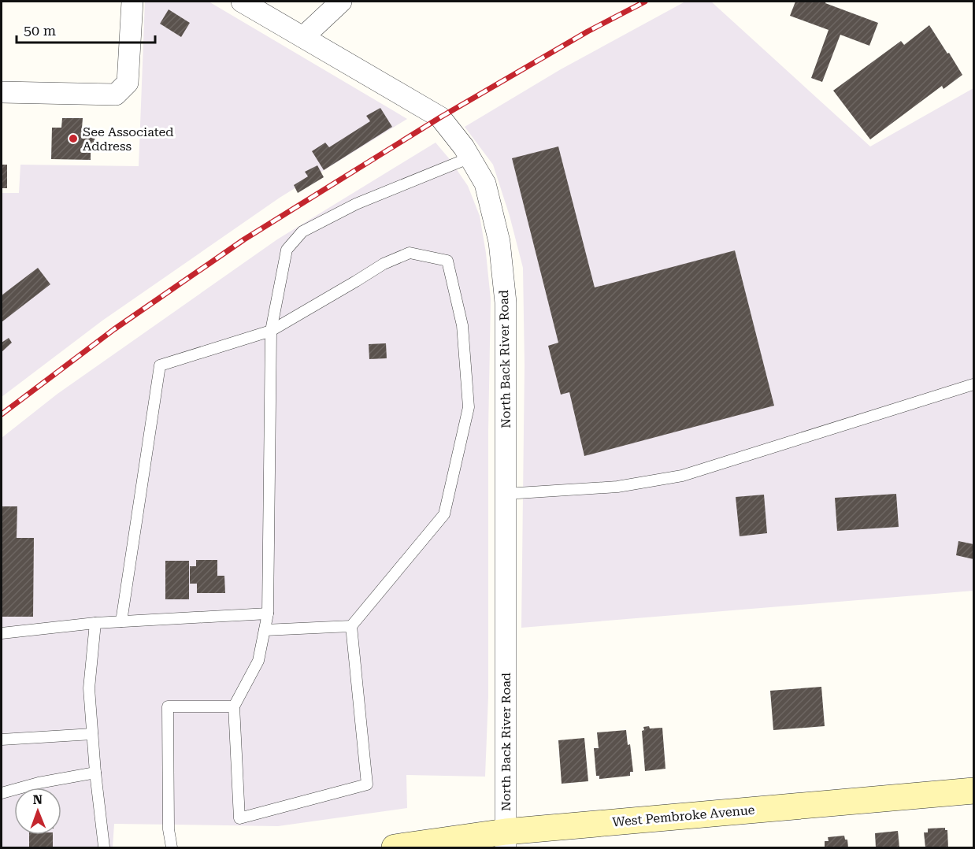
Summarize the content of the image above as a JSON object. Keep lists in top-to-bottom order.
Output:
{
  "streets": {
    "main road": ["West Pembroke Avenue"],
    "street": ["North Back River Road"]
  },
  "crossings": [
    ["North Back River Road", "West Pembroke Avenue"]
  ],
  "places": ["See Associated Address"],
  "scale_bar": "50 m",
  "north": "top"
}
